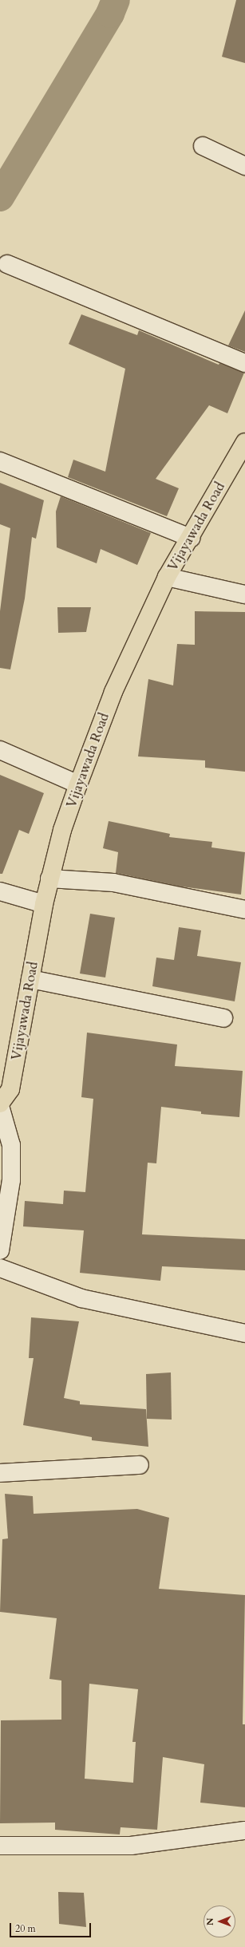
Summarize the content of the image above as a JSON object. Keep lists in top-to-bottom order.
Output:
{
  "streets": {
    "main road": ["Vijayawada Road"]
  },
  "scale_bar": "20 m",
  "north": "left"
}
